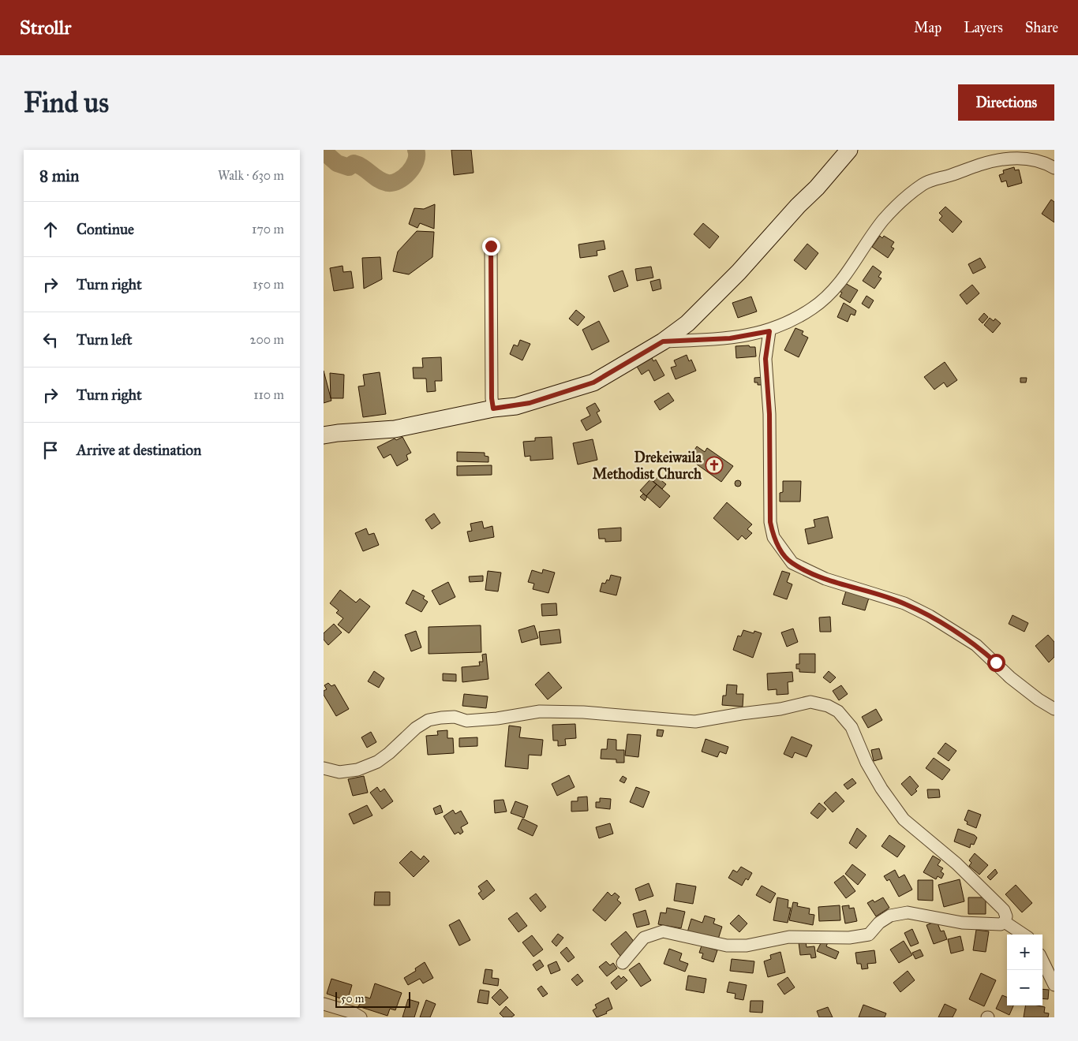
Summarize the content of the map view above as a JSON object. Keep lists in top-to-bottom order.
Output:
{
  "places": {
    "church": ["Drekeiwaila Methodist Church"]
  },
  "scale_bar": "50 m",
  "page": {
    "header": "Strollr",
    "nav": ["Map", "Layers", "Share"],
    "buttons": "Directions",
    "title": "Find us",
    "heading": ["8 min", "Walk · 630 m"],
    "list": [
      ["Continue", "170 m"],
      ["Turn right", "150 m"],
      ["Turn left", "200 m"],
      ["Turn right", "110 m"],
      "Arrive at destination"
    ],
    "map_buttons": ["+", "−"],
    "scale": "50 m"
  }
}
